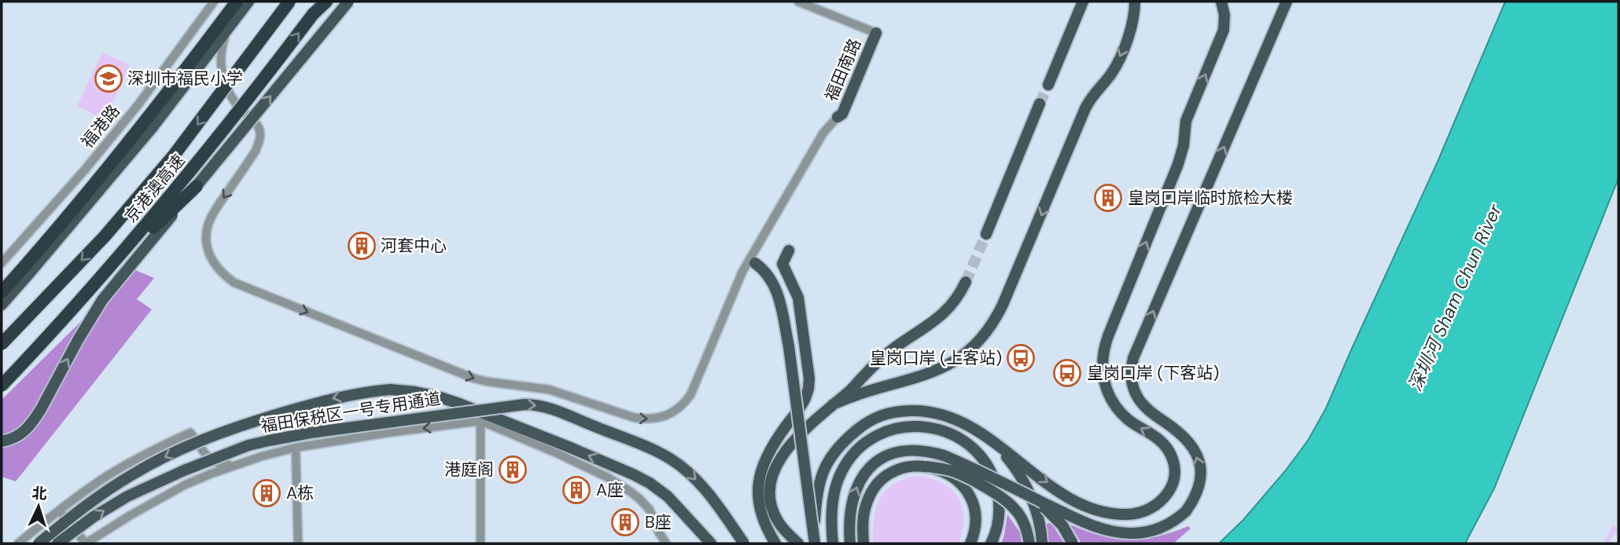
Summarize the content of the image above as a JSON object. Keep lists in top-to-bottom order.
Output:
{
  "streets": {
    "highway": ["京港澳高速"],
    "main road": ["福田南路", "福田保税区一号专用通道"],
    "street": ["福港路"]
  },
  "water": ["深圳河 Sham Chun River"],
  "places": {
    "school or university": ["深圳市福民小学"],
    "building": [
      "皇岗口岸临时旅检大楼",
      "河套中心",
      "港庭阁",
      "A座",
      "A栋",
      "B座"
    ],
    "bus stop": ["皇岗口岸 (上客站)", "皇岗口岸 (下客站)"]
  },
  "north": "top"
}
